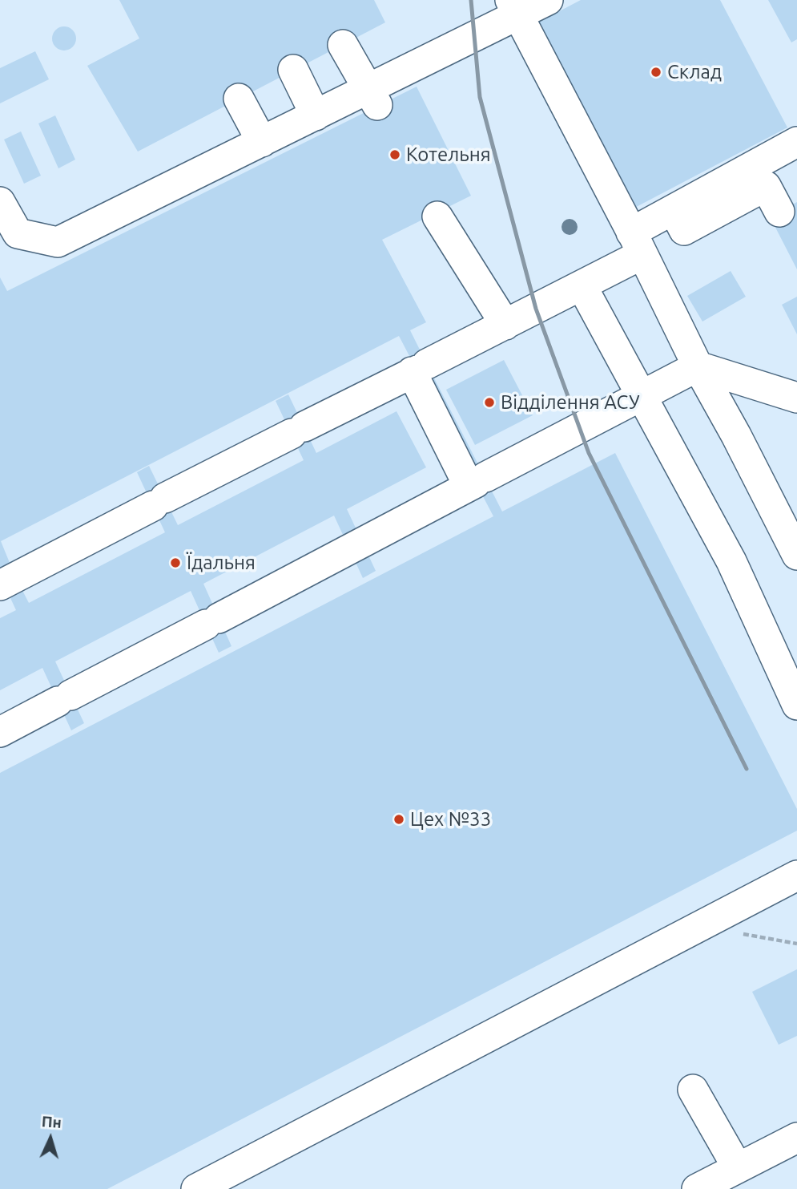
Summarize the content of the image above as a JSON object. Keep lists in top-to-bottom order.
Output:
{
  "places": [
    "Склад",
    "Котельня",
    "Відділення АСУ",
    "Їдальня",
    "Цех №33"
  ],
  "north": "top"
}
